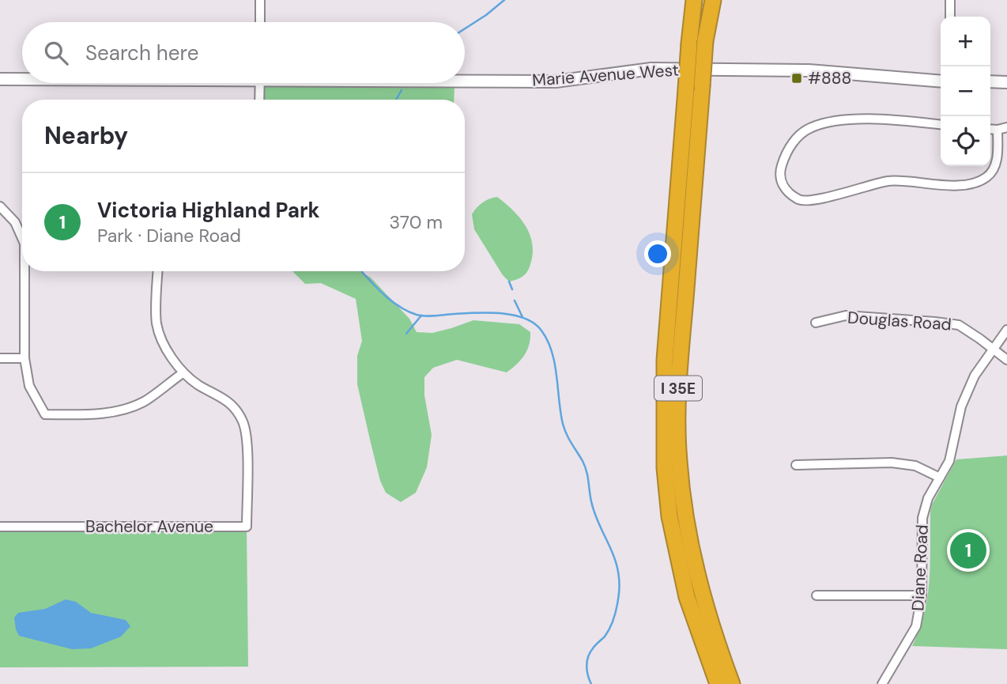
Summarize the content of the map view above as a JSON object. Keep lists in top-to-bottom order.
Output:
{
  "streets": {
    "highway": ["I 35E"],
    "street": [
      "Marie Avenue West",
      "Douglas Road",
      "Bachelor Avenue",
      "Diane Road"
    ]
  },
  "crossings": [
    ["Douglas Road", "Diane Road"]
  ],
  "places": {
    "transit": ["#888"]
  },
  "page": {
    "map_buttons": ["+", "−"],
    "search": "Search here",
    "heading": "Nearby",
    "list": [
      {
        "mark": "1",
        "name": "Victoria Highland Park",
        "note": "Park · Diane Road",
        "value": "370 m"
      }
    ],
    "pins": "1"
  }
}
